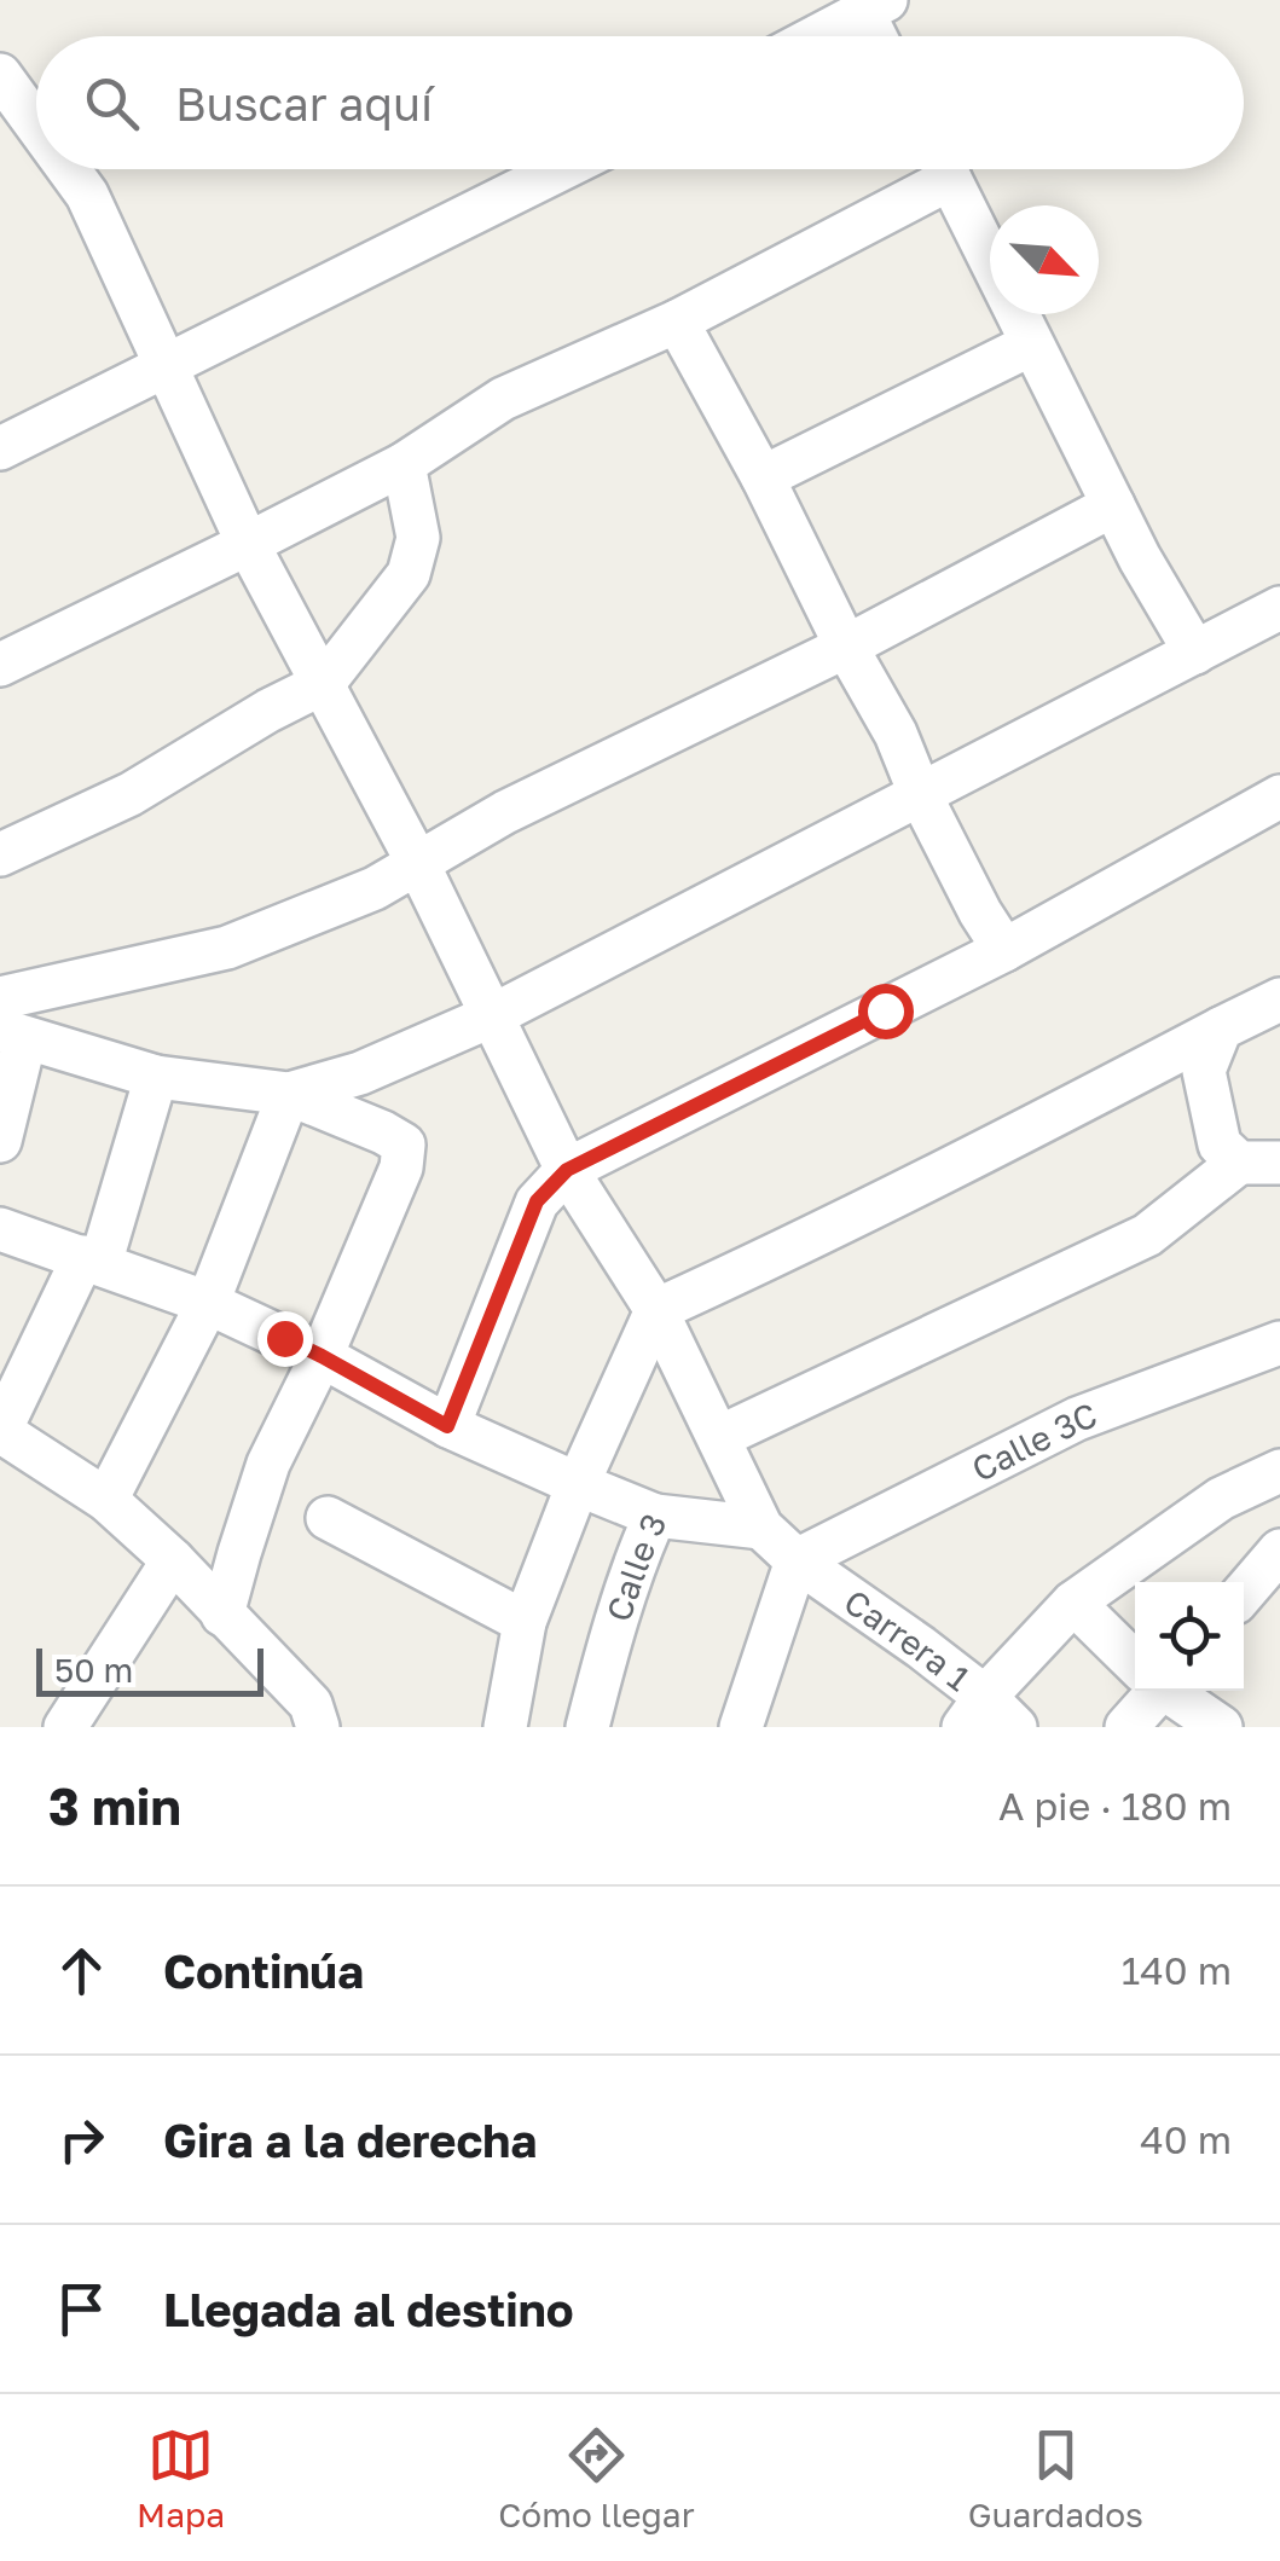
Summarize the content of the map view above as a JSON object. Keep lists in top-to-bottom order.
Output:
{
  "streets": {
    "street": ["Calle 3C", "Calle 3", "Carrera 1"]
  },
  "crossings": [
    ["Calle 3C", "Carrera 1"],
    ["Calle 3", "Carrera 1"]
  ],
  "scale_bar": "50 m",
  "north": "bottom right",
  "page": {
    "search": "Buscar aquí",
    "scale": "50 m",
    "heading": ["3 min", "A pie · 180 m"],
    "list": [
      ["Continúa", "140 m"],
      ["Gira a la derecha", "40 m"],
      "Llegada al destino"
    ],
    "nav": ["Mapa", "Cómo llegar", "Guardados"]
  }
}
